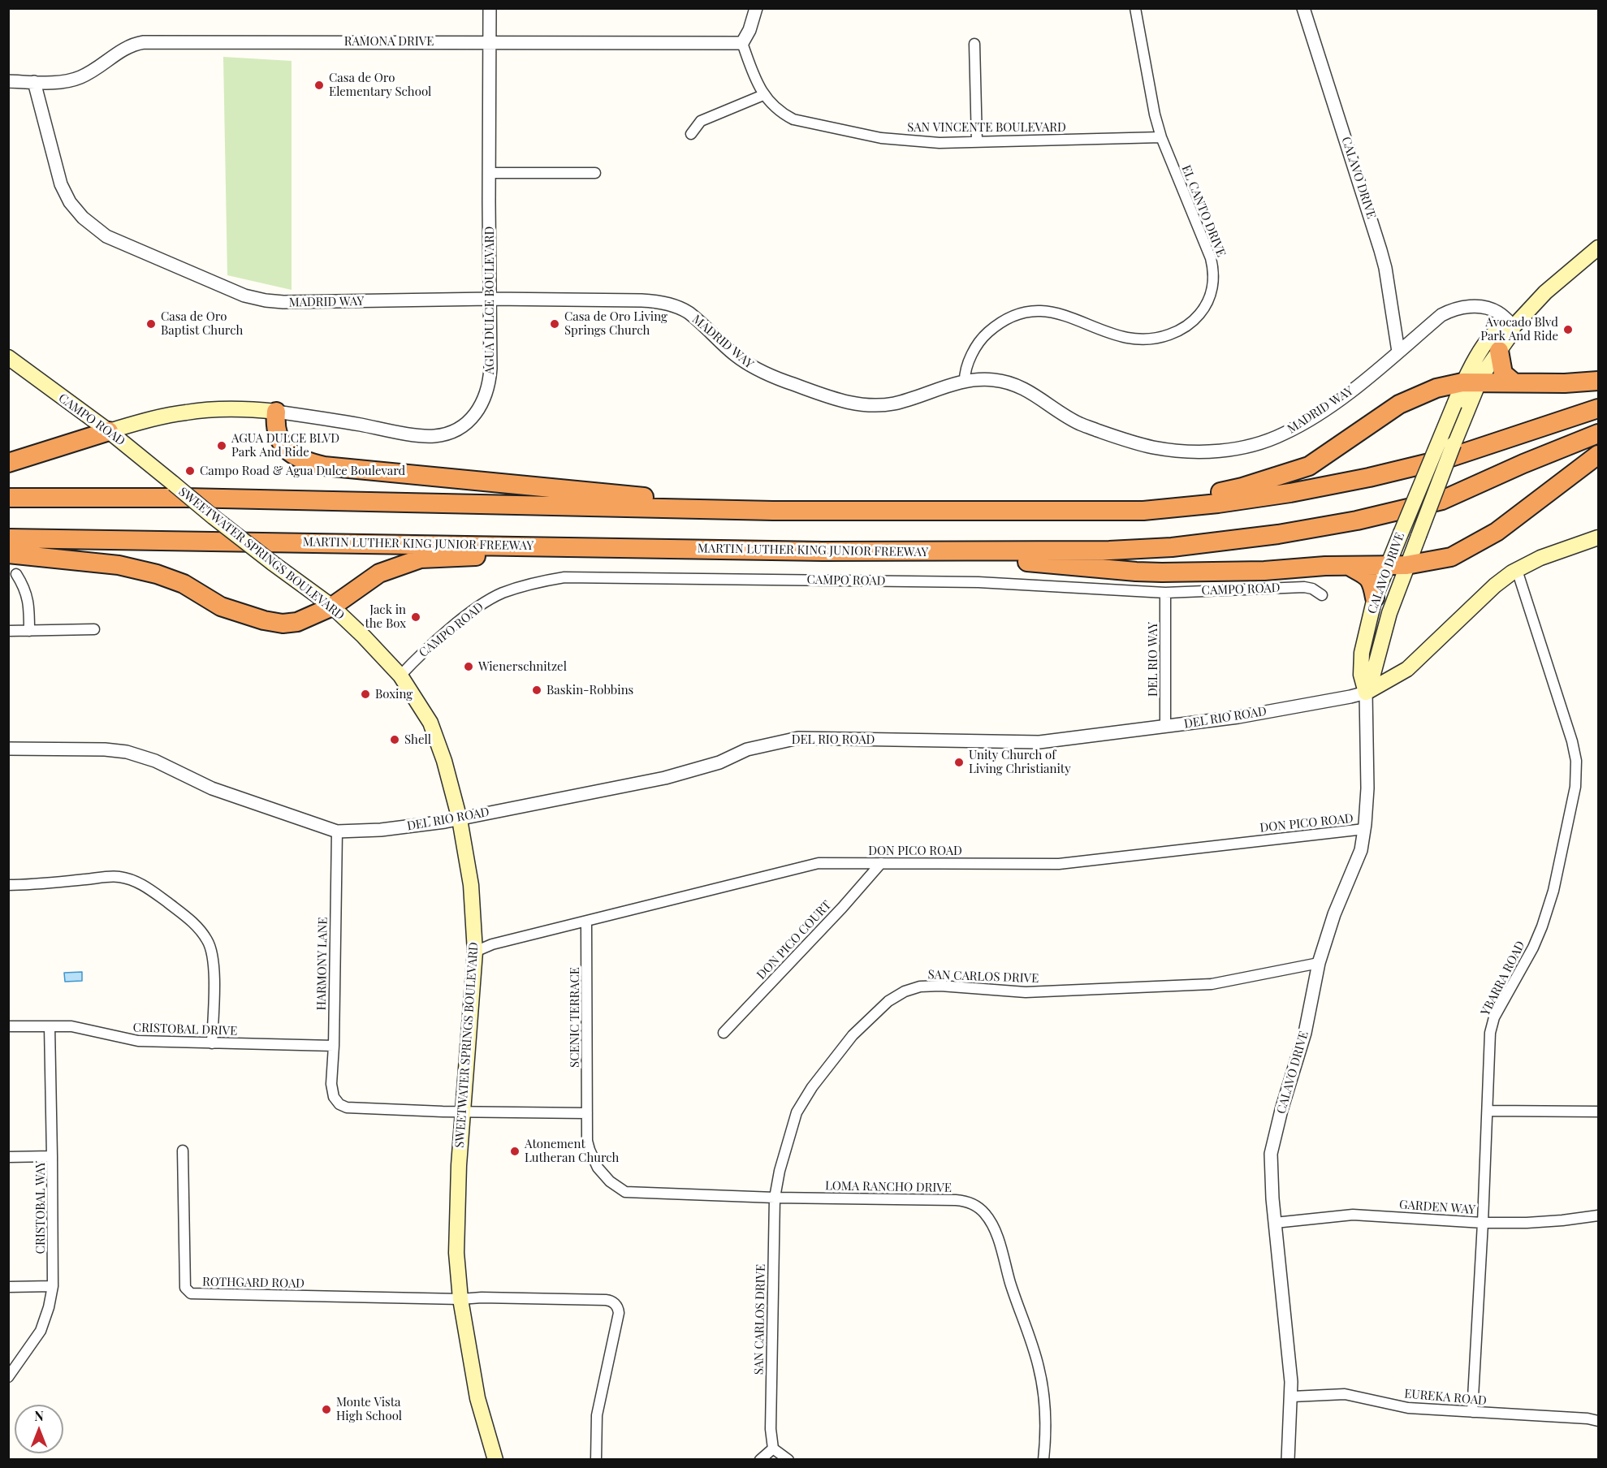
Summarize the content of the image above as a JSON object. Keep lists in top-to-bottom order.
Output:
{
  "streets": {
    "highway": ["MARTIN LUTHER KING JUNIOR FREEWAY"],
    "main road": [
      "CALAVO DRIVE",
      "AGUA DULCE BOULEVARD",
      "CAMPO ROAD",
      "SWEETWATER SPRINGS BOULEVARD",
      "DEL RIO ROAD"
    ],
    "street": [
      "RAMONA DRIVE",
      "SAN VINCENTE BOULEVARD",
      "EL CANTO DRIVE",
      "MADRID WAY",
      "DEL RIO WAY",
      "DON PICO ROAD",
      "DON PICO COURT",
      "HARMONY LANE",
      "SAN CARLOS DRIVE",
      "YBARRA ROAD",
      "SCENIC TERRACE",
      "CRISTOBAL DRIVE",
      "LOMA RANCHO DRIVE",
      "CRISTOBAL WAY",
      "GARDEN WAY",
      "ROTHGARD ROAD",
      "EUREKA ROAD"
    ]
  },
  "crossings": [
    ["RAMONA DRIVE", "SAN VINCENTE BOULEVARD"],
    ["RAMONA DRIVE", "AGUA DULCE BOULEVARD"],
    ["RAMONA DRIVE", "MADRID WAY"],
    ["SAN VINCENTE BOULEVARD", "EL CANTO DRIVE"],
    ["CALAVO DRIVE", "MADRID WAY"],
    ["CALAVO DRIVE", "DEL RIO ROAD"],
    ["CALAVO DRIVE", "DON PICO ROAD"],
    ["CALAVO DRIVE", "SAN CARLOS DRIVE"],
    ["CALAVO DRIVE", "GARDEN WAY"],
    ["CALAVO DRIVE", "EUREKA ROAD"],
    ["EL CANTO DRIVE", "MADRID WAY"],
    ["AGUA DULCE BOULEVARD", "MADRID WAY"],
    ["AGUA DULCE BOULEVARD", "CAMPO ROAD"],
    ["CAMPO ROAD", "SWEETWATER SPRINGS BOULEVARD"],
    ["CAMPO ROAD", "DEL RIO WAY"],
    ["SWEETWATER SPRINGS BOULEVARD", "DEL RIO ROAD"],
    ["SWEETWATER SPRINGS BOULEVARD", "DON PICO ROAD"],
    ["SWEETWATER SPRINGS BOULEVARD", "HARMONY LANE"],
    ["SWEETWATER SPRINGS BOULEVARD", "ROTHGARD ROAD"],
    ["DEL RIO WAY", "DEL RIO ROAD"],
    ["DEL RIO ROAD", "HARMONY LANE"],
    ["DEL RIO ROAD", "YBARRA ROAD"],
    ["DON PICO ROAD", "DON PICO COURT"],
    ["DON PICO ROAD", "SCENIC TERRACE"],
    ["HARMONY LANE", "CRISTOBAL DRIVE"],
    ["SAN CARLOS DRIVE", "LOMA RANCHO DRIVE"],
    ["YBARRA ROAD", "GARDEN WAY"],
    ["YBARRA ROAD", "EUREKA ROAD"],
    ["SCENIC TERRACE", "LOMA RANCHO DRIVE"],
    ["CRISTOBAL DRIVE", "CRISTOBAL WAY"]
  ],
  "places": [
    "Casa de Oro Elementary School",
    "Casa de Oro Baptist Church",
    "Casa de Oro Living Springs Church",
    "Avocado Blvd Park And Ride",
    "AGUA DULCE BLVD Park And Ride",
    "Campo Road & Agua Dulce Boulevard",
    "Jack in the Box",
    "Wienerschnitzel",
    "Baskin-Robbins",
    "Boxing",
    "Shell",
    "Unity Church of Living Christianity",
    "Atonement Lutheran Church",
    "Monte Vista High School"
  ],
  "north": "top"
}
